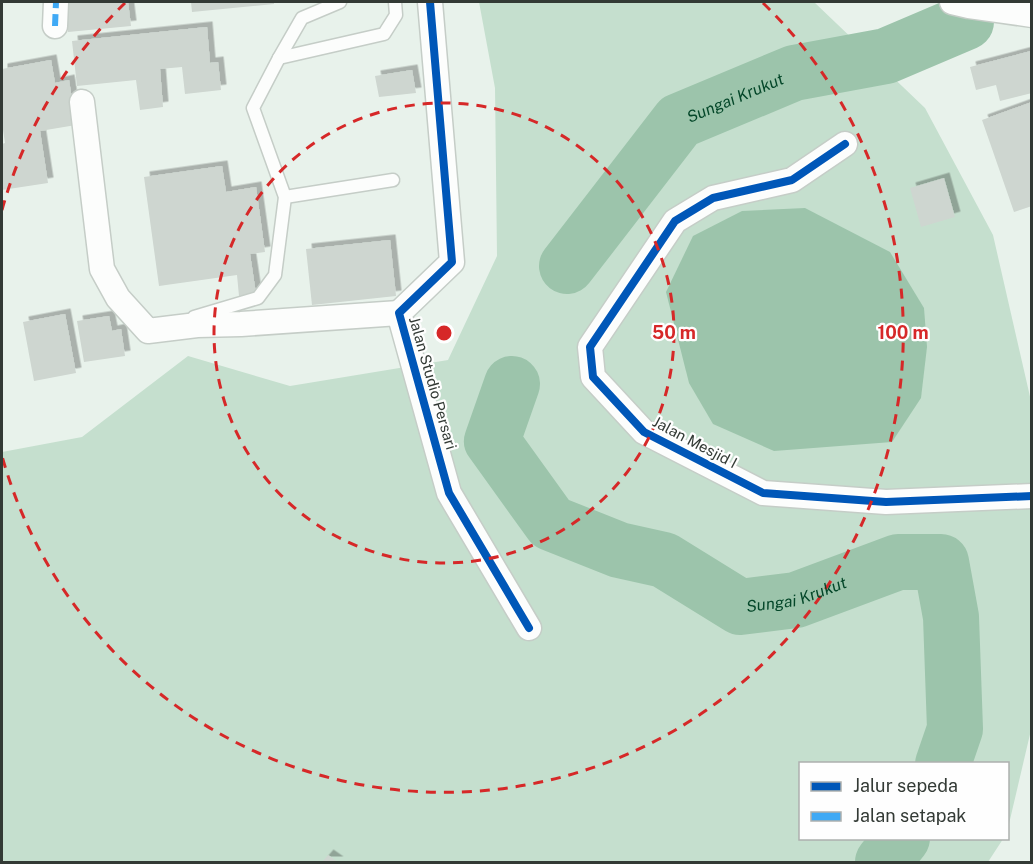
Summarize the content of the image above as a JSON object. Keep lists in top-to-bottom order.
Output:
{
  "streets": {
    "street": ["Jalan Studio Persari", "Jalan Mesjid I"]
  },
  "water": ["Sungai Krukut"],
  "legend": ["Jalur sepeda", "Jalan setapak"],
  "rings": ["50 m", "100 m"]
}
